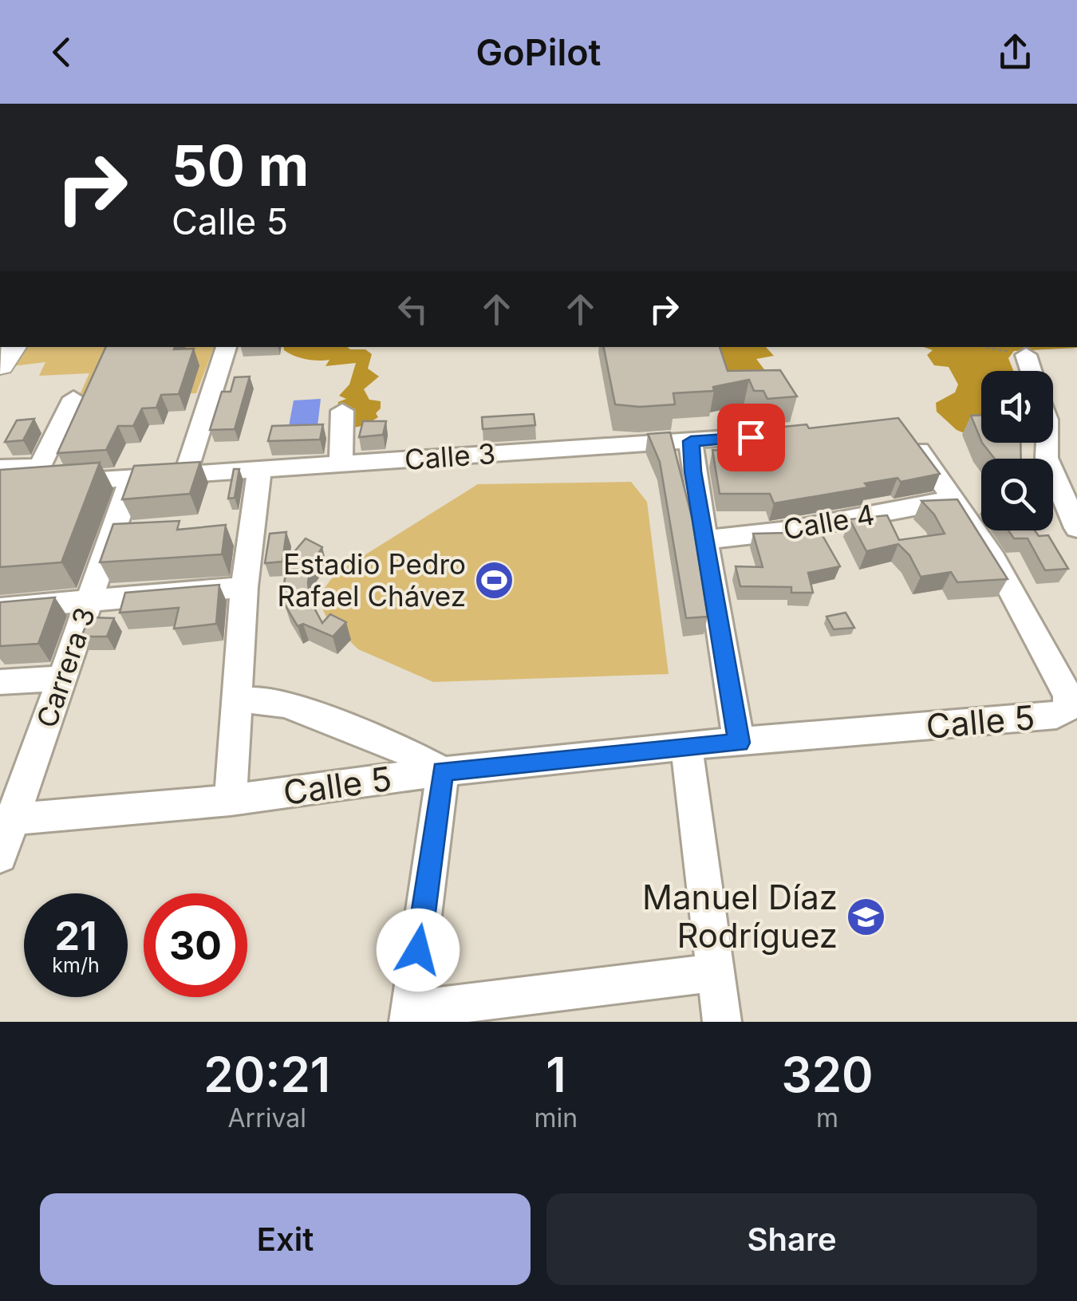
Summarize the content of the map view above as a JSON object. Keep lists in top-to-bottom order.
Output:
{
  "streets": {
    "street": [
      "Calle 3",
      "Calle 4",
      "Carrera 3",
      "Calle 5"
    ]
  },
  "crossings": [
    ["Calle 3", "Carrera 3"],
    ["Calle 4", "Calle 5"],
    ["Carrera 3", "Calle 5"]
  ],
  "places": {
    "sports": ["Estadio Pedro Rafael Chávez"],
    "school or university": ["Manuel Díaz Rodríguez"]
  },
  "page": {
    "header": "GoPilot",
    "turn": ["50 m", "Calle 5"],
    "speed": "21 km/h",
    "limit": "30",
    "eta": [
      "20:21",
      "Arrival",
      "1",
      "min",
      "320",
      "m"
    ],
    "buttons": ["Exit", "Share"]
  }
}
